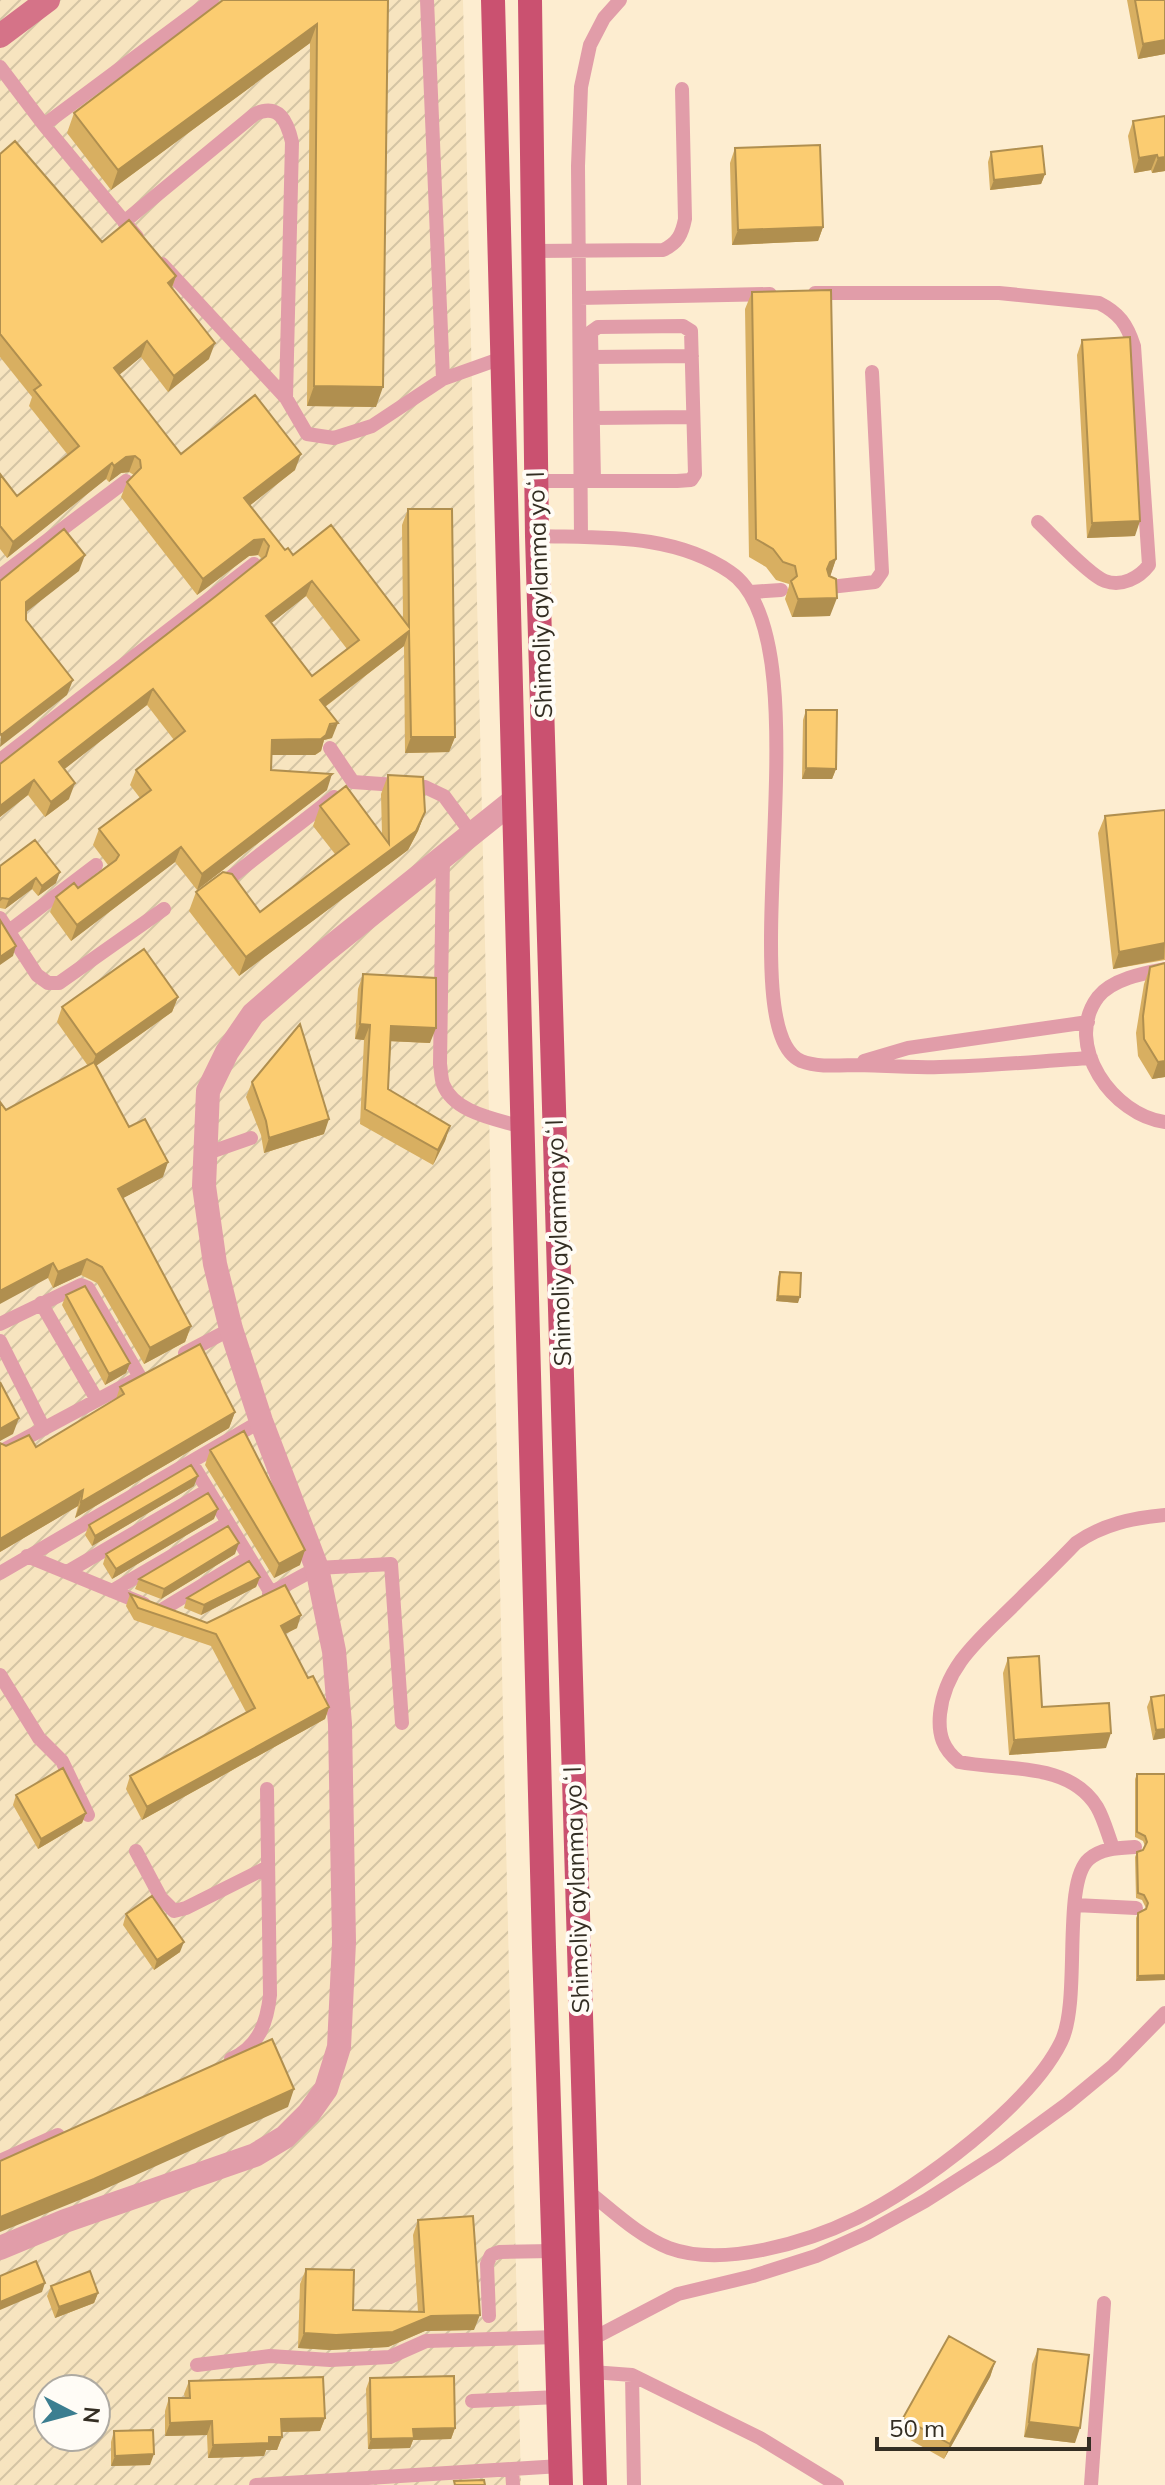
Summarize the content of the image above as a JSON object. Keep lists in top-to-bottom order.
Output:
{
  "streets": {
    "main road": ["Shimoliy aylanma yoʻl"]
  },
  "scale_bar": "50 m",
  "north": "right"
}
